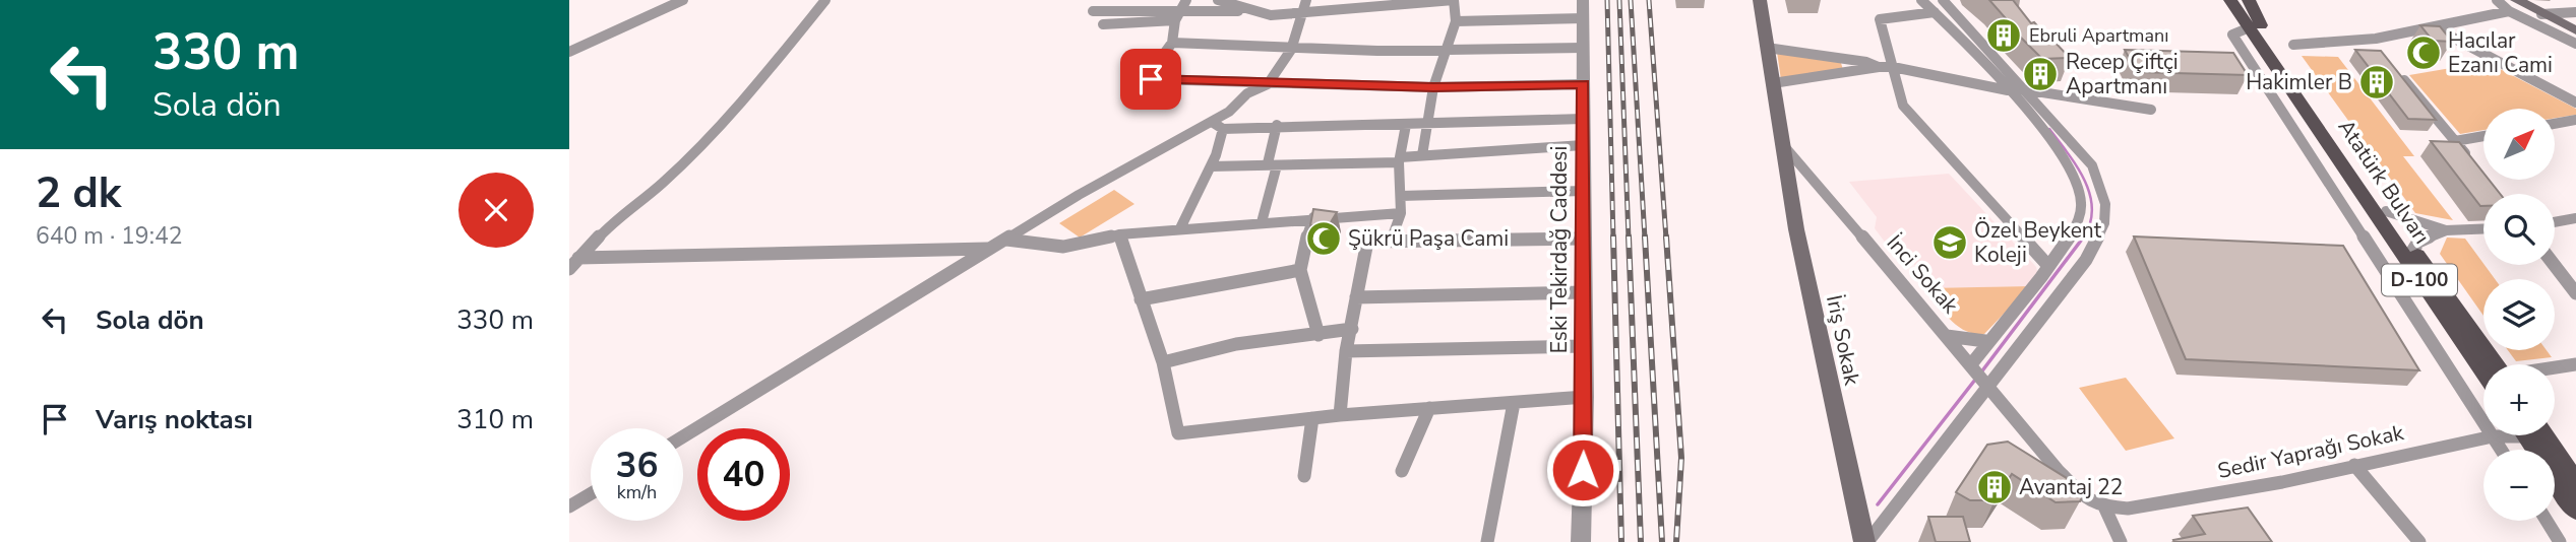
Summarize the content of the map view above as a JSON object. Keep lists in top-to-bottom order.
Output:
{
  "streets": {
    "main road": ["Atatürk Bulvarı", "D-100", "İriş Sokak"],
    "street": ["Eski Tekirdağ Caddesi", "İnci Sokak", "Sedir Yaprağı Sokak"]
  },
  "crossings": [
    ["İnci Sokak", "İriş Sokak"],
    ["İnci Sokak", "Sedir Yaprağı Sokak"]
  ],
  "places": {
    "building": [
      "Ebruli Apartmanı",
      "Recep Çiftçi Apartmanı",
      "Hakimler B",
      "Avantaj 22"
    ],
    "mosque": ["Hacılar Ezanı Cami", "Şükrü Paşa Cami"],
    "school or university": ["Özel Beykent Koleji"]
  },
  "north": "top right",
  "page": {
    "turn": ["330 m", "Sola dön"],
    "map_buttons": ["+", "−"],
    "heading": ["2 dk", "640 m · 19:42"],
    "list": [
      {
        "name": "Sola dön",
        "value": "330 m"
      },
      {
        "name": "Varış noktası",
        "value": "310 m"
      }
    ],
    "speed": "36 km/h",
    "limit": "40"
  }
}
